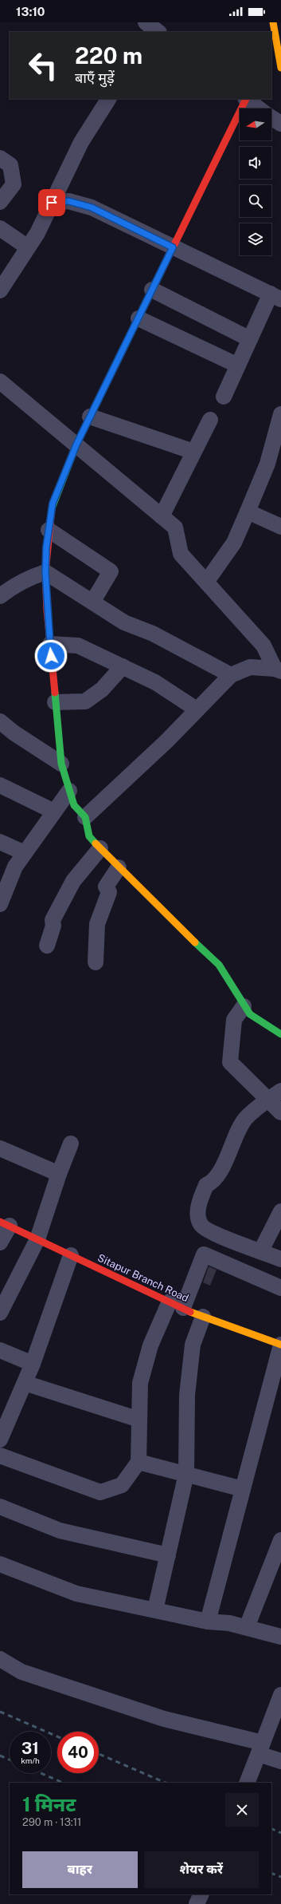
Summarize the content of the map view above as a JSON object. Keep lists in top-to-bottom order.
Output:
{
  "streets": {
    "street": ["Sitapur Branch Road"]
  },
  "north": "left",
  "page": {
    "status": "13:10",
    "turn": ["220 m", "बाएँ मुड़ें"],
    "speed": "31 km/h",
    "limit": "40",
    "heading": ["1 मिनट", "290 m · 13:11"],
    "buttons": ["बाहर", "शेयर करें"]
  }
}
